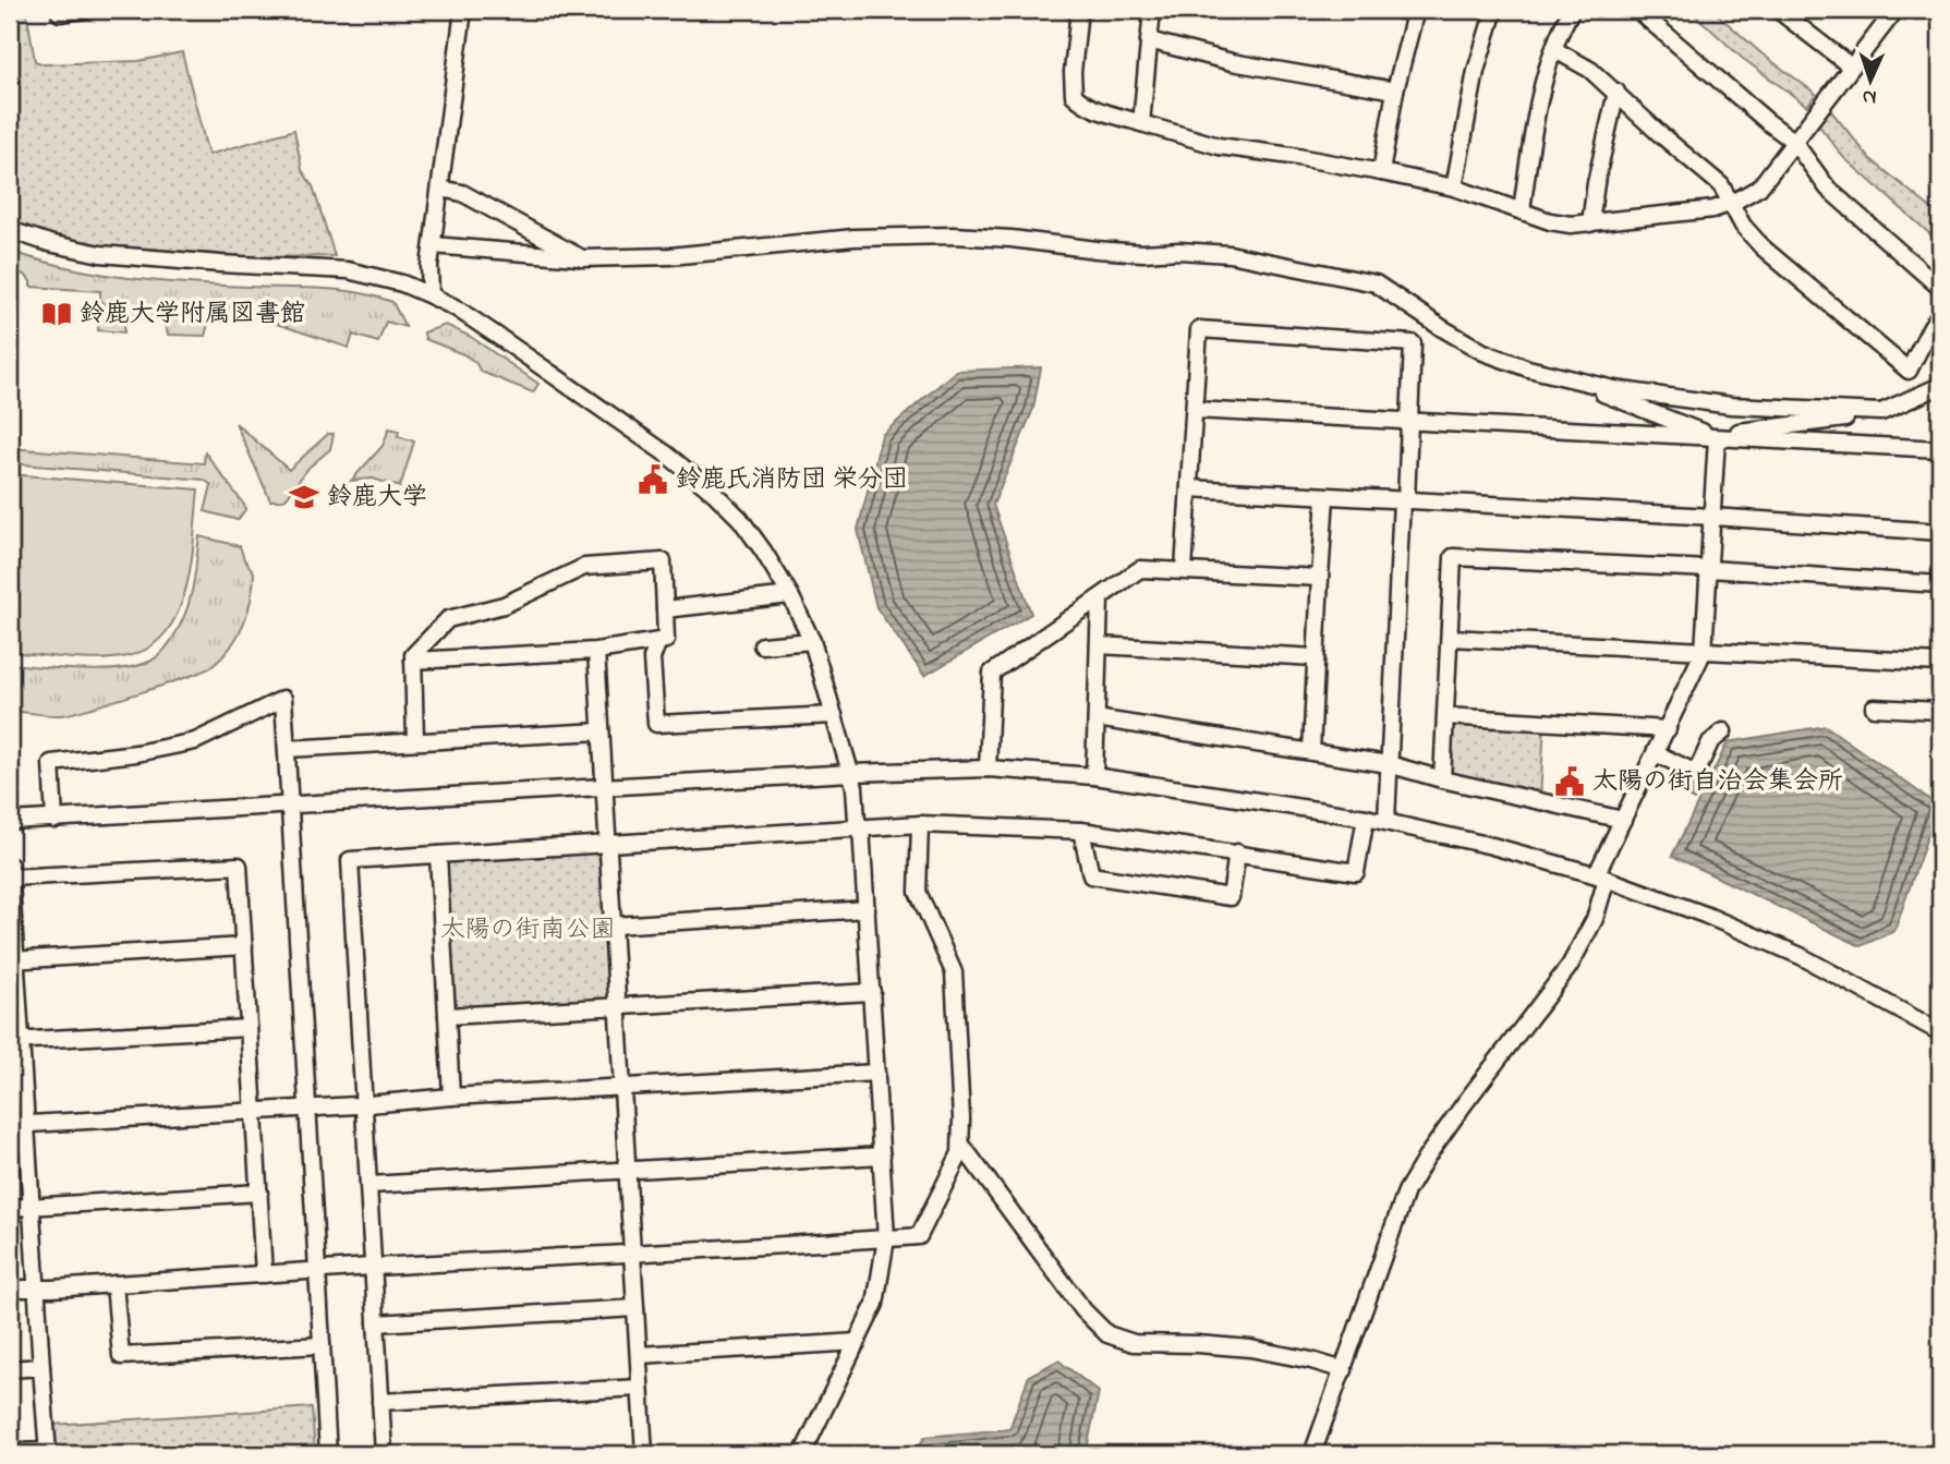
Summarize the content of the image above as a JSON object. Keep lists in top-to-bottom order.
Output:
{
  "parks": ["太陽の街南公園"],
  "places": {
    "library": ["鈴鹿大学附属図書館"],
    "public building": ["鈴鹿氏消防団 栄分団", "太陽の街自治会集会所"],
    "school or university": ["鈴鹿大学"]
  },
  "north": "bottom"
}
